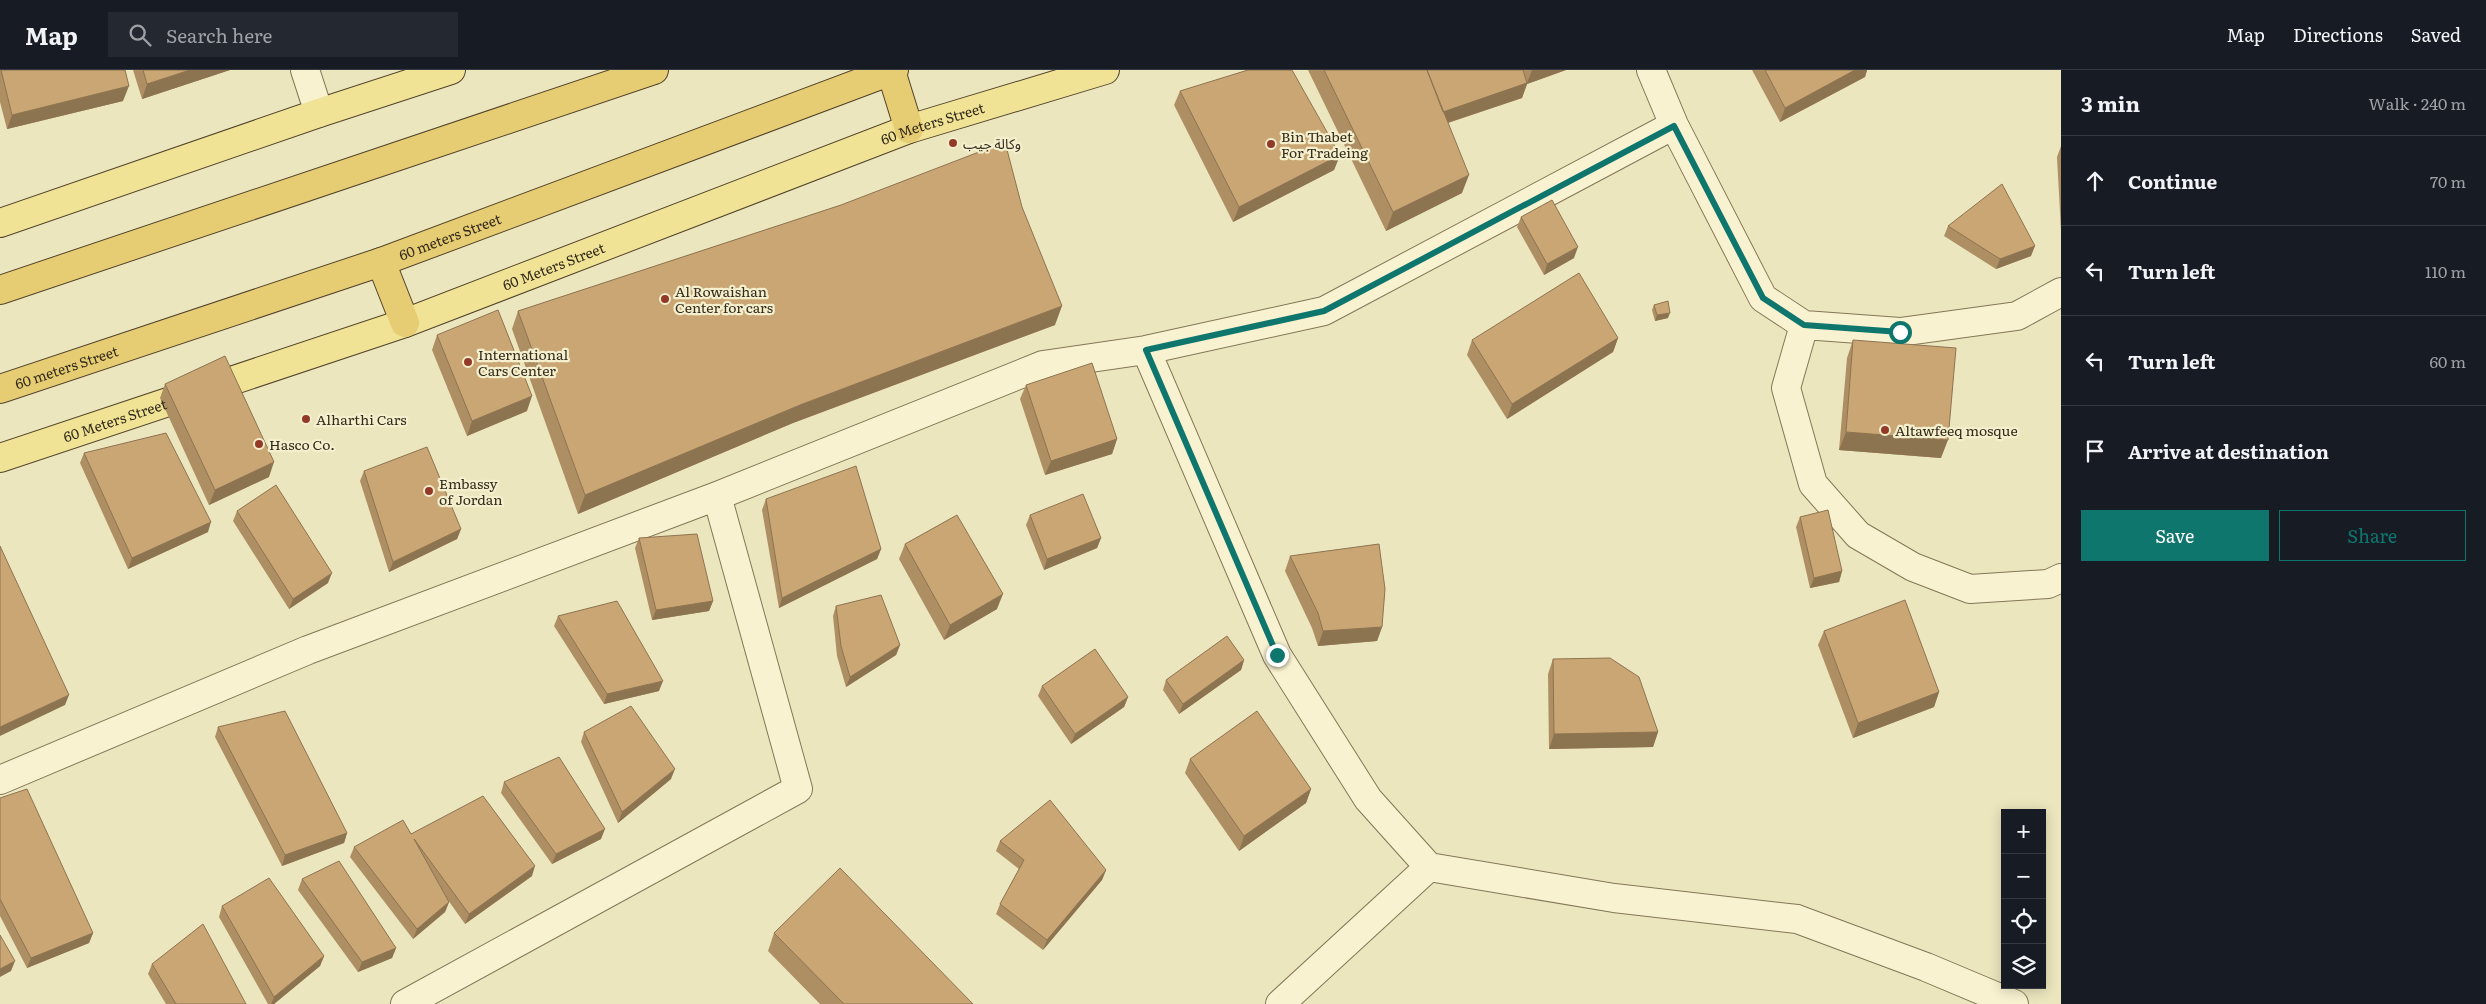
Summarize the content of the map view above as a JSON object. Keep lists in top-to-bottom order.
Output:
{
  "streets": {
    "highway": ["60 meters Street"],
    "main road": ["60 Meters Street"]
  },
  "places": [
    "وكالة جيب",
    "Bin Thabet For Tradeing",
    "Al Rowaishan Center for cars",
    "International Cars Center",
    "Alharthi Cars",
    "Altawfeeq mosque",
    "Hasco Co.",
    "Embassy of Jordan"
  ],
  "page": {
    "header": "Map",
    "search": "Search here",
    "nav": ["Map", "Directions", "Saved"],
    "heading": ["3 min", "Walk · 240 m"],
    "list": [
      ["Continue", "70 m"],
      ["Turn left", "110 m"],
      ["Turn left", "60 m"],
      "Arrive at destination"
    ],
    "buttons": ["Save", "Share"],
    "map_buttons": ["+", "−"]
  }
}
